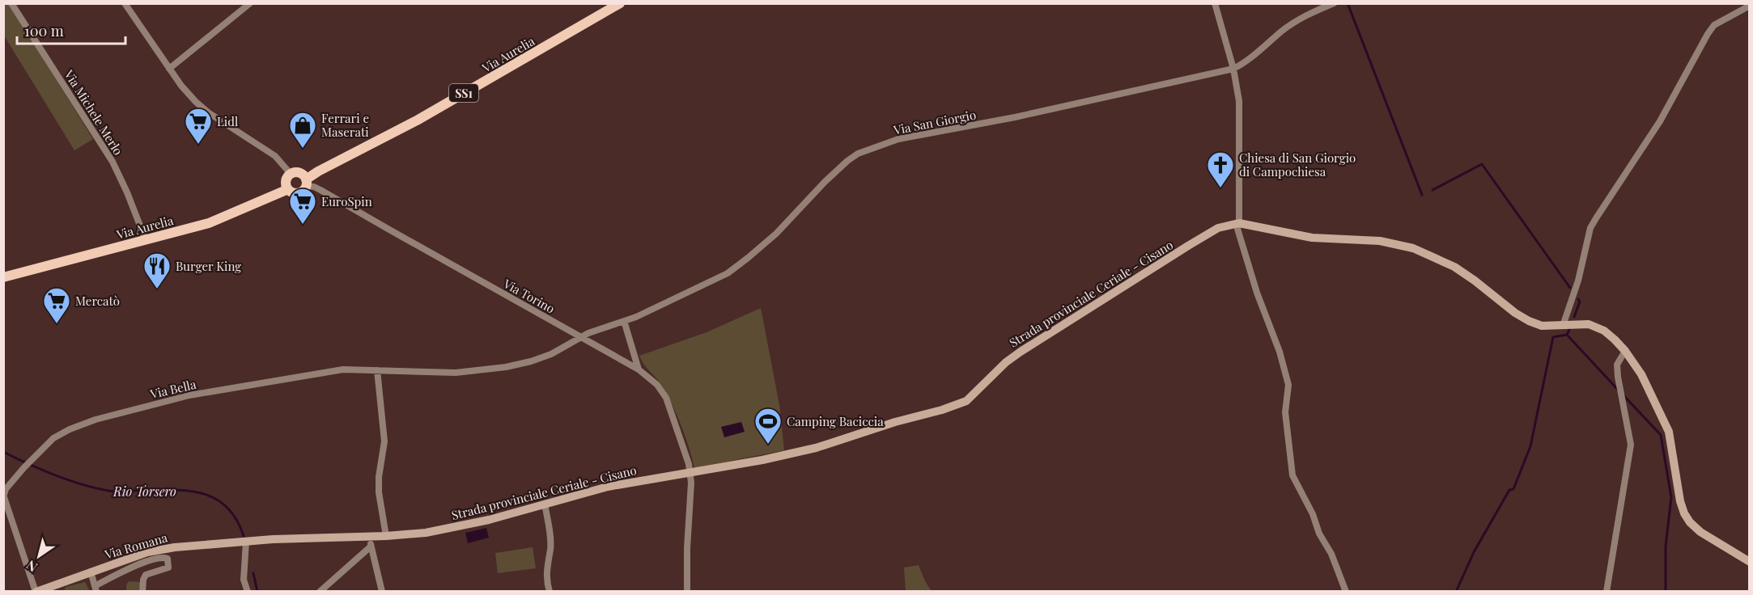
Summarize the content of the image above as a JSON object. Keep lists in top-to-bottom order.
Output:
{
  "streets": {
    "main road": [
      "Via Aurelia",
      "SS1",
      "Strada provinciale Ceriale - Cisano",
      "Via Romana"
    ],
    "street": [
      "Via Michele Merlo",
      "Via San Giorgio",
      "Via Torino",
      "Via Bella"
    ]
  },
  "crossings": [
    ["Via Aurelia", "Via Michele Merlo"],
    ["Via Aurelia", "Via Torino"],
    ["Via San Giorgio", "Via Torino"],
    ["Via San Giorgio", "Via Bella"],
    ["Strada provinciale Ceriale - Cisano", "Via Torino"],
    ["Strada provinciale Ceriale - Cisano", "Via Romana"],
    ["Via Torino", "Via Bella"]
  ],
  "water": ["Rio Torsero"],
  "places": {
    "supermarket": ["Lidl", "EuroSpin", "Mercatò"],
    "shop": ["Ferrari e Maserati"],
    "church": ["Chiesa di San Giorgio di Campochiesa"],
    "restaurant": ["Burger King"],
    "sports": ["Camping Baciccia"]
  },
  "scale_bar": "100 m",
  "north": "bottom left"
}
